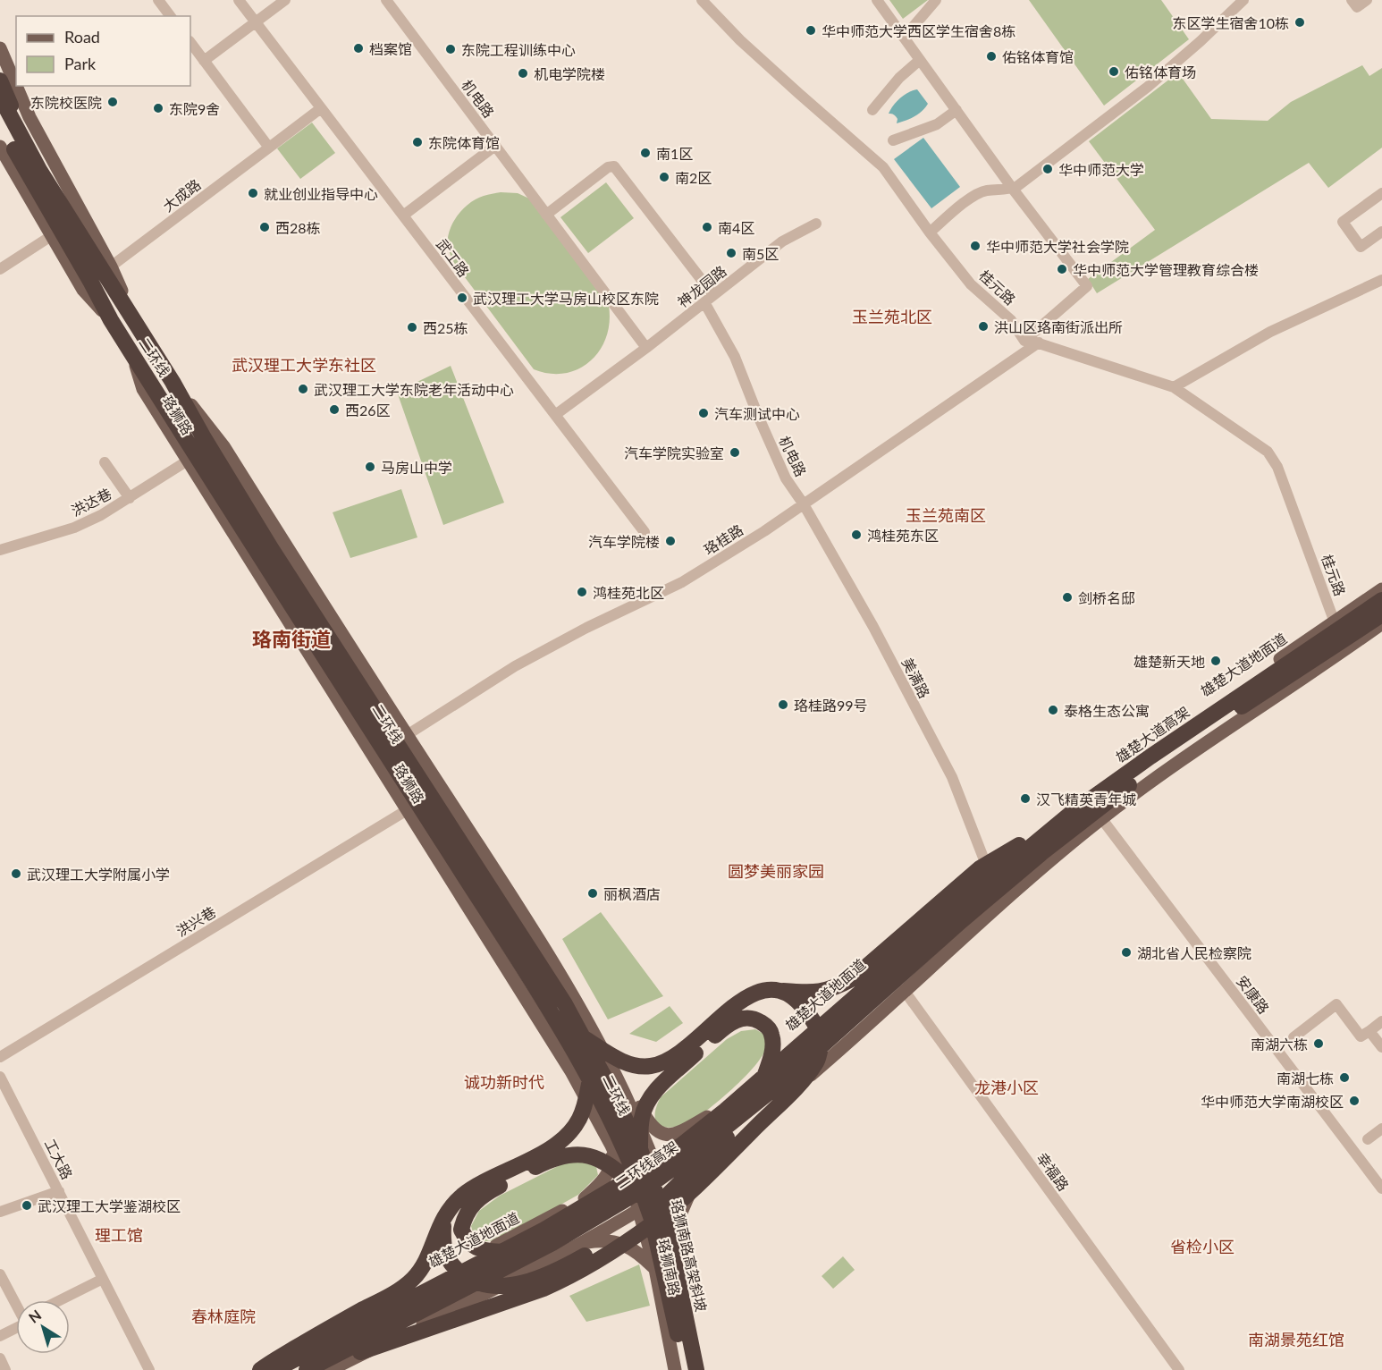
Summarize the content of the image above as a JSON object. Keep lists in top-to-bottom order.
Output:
{
  "streets": {
    "highway": [
      "二环线",
      "雄楚大道高架",
      "二环线高架",
      "珞狮南路高架斜坡"
    ],
    "main road": ["珞狮路", "雄楚大道地面道", "珞狮南路"],
    "street": [
      "机电路",
      "大成路",
      "武工路",
      "神龙园路",
      "桂元路",
      "洪达巷",
      "珞桂路",
      "美满路",
      "洪兴巷",
      "安康路",
      "工大路",
      "幸福路"
    ]
  },
  "crossings": [
    ["机电路", "神龙园路"],
    ["机电路", "珞桂路"],
    ["机电路", "美满路"],
    ["大成路", "武工路"],
    ["武工路", "神龙园路"],
    ["桂元路", "珞桂路"],
    ["桂元路", "雄楚大道地面道"],
    ["二环线", "珞狮路"],
    ["二环线", "珞狮南路高架斜坡"],
    ["二环线", "珞狮南路"],
    ["珞狮路", "洪达巷"],
    ["珞狮路", "珞桂路"],
    ["珞狮路", "雄楚大道地面道"],
    ["珞狮路", "洪兴巷"],
    ["珞狮路", "珞狮南路高架斜坡"],
    ["珞狮路", "珞狮南路"],
    ["珞桂路", "美满路"],
    ["雄楚大道地面道", "美满路"],
    ["雄楚大道地面道", "珞狮南路高架斜坡"],
    ["雄楚大道地面道", "珞狮南路"],
    ["雄楚大道高架", "二环线高架"]
  ],
  "districts": [
    "玉兰苑北区",
    "武汉理工大学东社区",
    "玉兰苑南区",
    "珞南街道",
    "圆梦美丽家园",
    "诚功新时代",
    "龙港小区",
    "理工馆",
    "省检小区",
    "春林庭院",
    "南湖景苑红馆"
  ],
  "places": [
    "东区学生宿舍10栋",
    "华中师范大学西区学生宿舍8栋",
    "档案馆",
    "东院工程训练中心",
    "佑铭体育馆",
    "佑铭体育场",
    "机电学院楼",
    "东院校医院",
    "东院9舍",
    "东院体育馆",
    "南1区",
    "华中师范大学",
    "南2区",
    "就业创业指导中心",
    "西28栋",
    "南4区",
    "华中师范大学社会学院",
    "南5区",
    "华中师范大学管理教育综合楼",
    "武汉理工大学马房山校区东院",
    "洪山区珞南街派出所",
    "西25栋",
    "武汉理工大学东院老年活动中心",
    "西26区",
    "汽车测试中心",
    "汽车学院实验室",
    "马房山中学",
    "鸿桂苑东区",
    "汽车学院楼",
    "鸿桂苑北区",
    "剑桥名邸",
    "雄楚新天地",
    "珞桂路99号",
    "泰格生态公寓",
    "汉飞精英青年城",
    "武汉理工大学附属小学",
    "丽枫酒店",
    "湖北省人民检察院",
    "南湖六栋",
    "南湖七栋",
    "华中师范大学南湖校区",
    "武汉理工大学鉴湖校区"
  ],
  "legend": ["Road", "Park"],
  "north": "top left"
}
